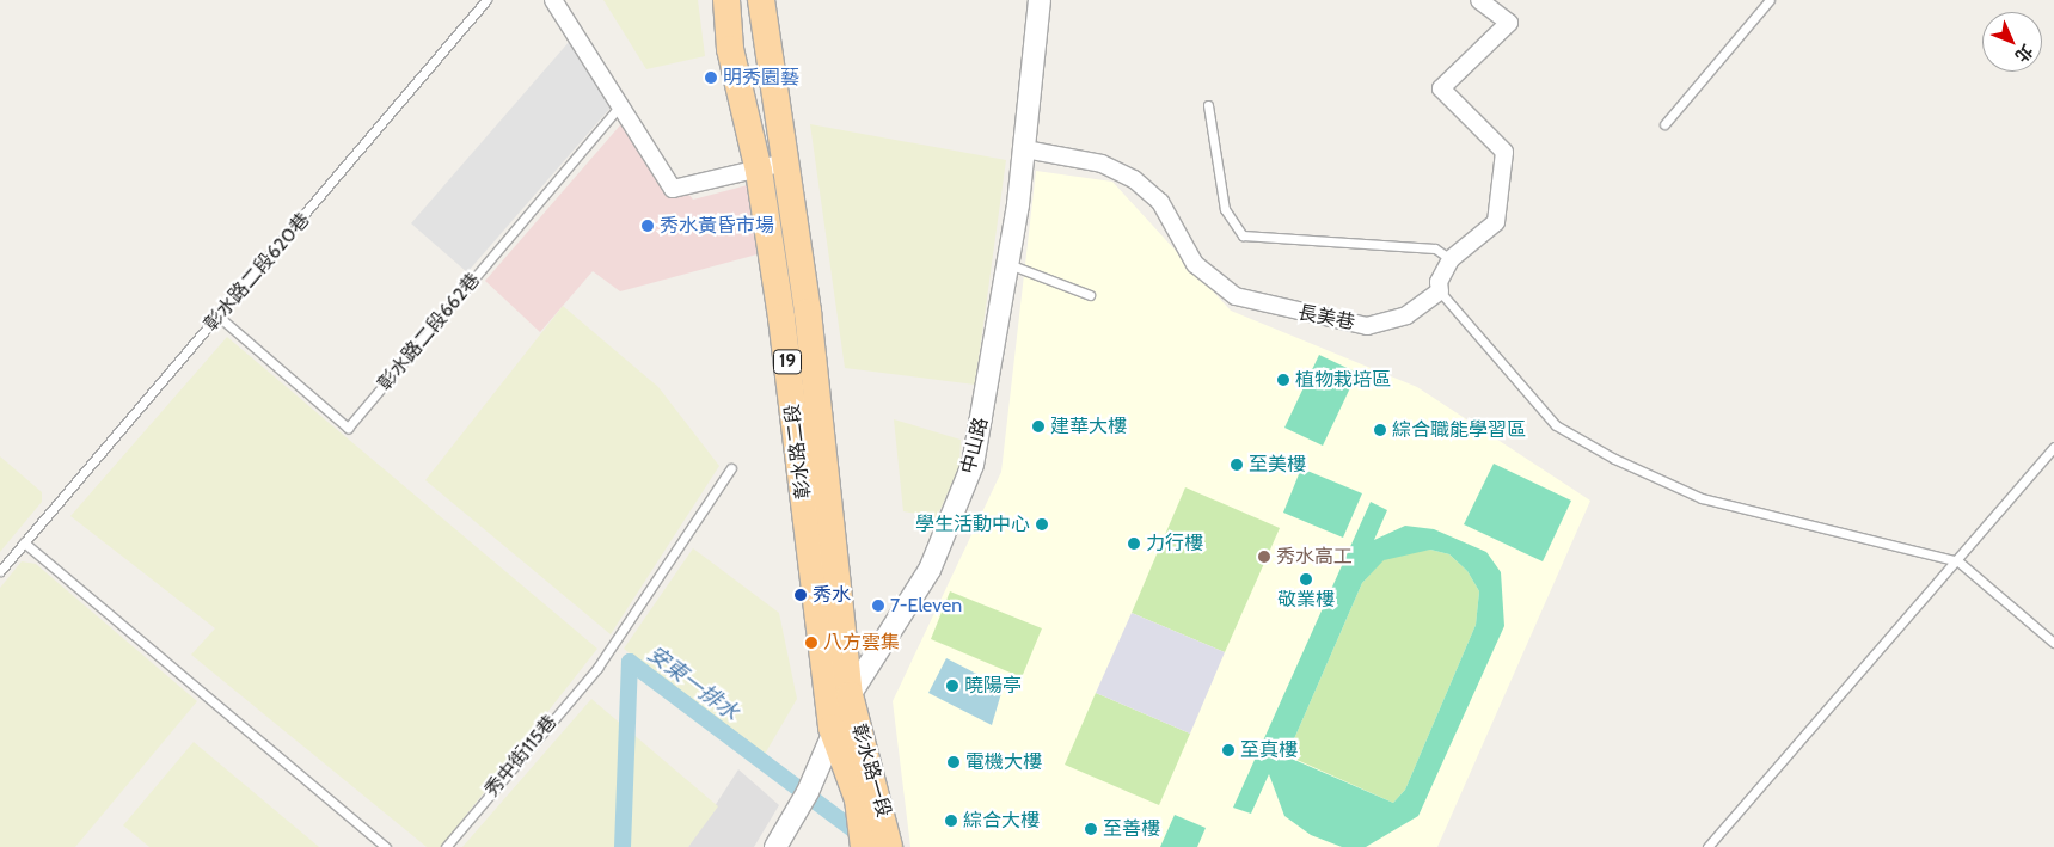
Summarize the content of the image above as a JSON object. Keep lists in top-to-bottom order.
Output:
{
  "streets": {
    "main road": ["19", "彰水路二段", "彰水路一段"],
    "street": ["長美巷", "中山路"],
    "lane": ["彰水路二段620巷", "彰水路二段662巷", "秀中街115巷"]
  },
  "crossings": [
    ["彰水路二段620巷", "彰水路二段662巷"],
    ["長美巷", "中山路"],
    ["中山路", "彰水路二段"],
    ["中山路", "彰水路一段"],
    ["彰水路二段", "彰水路一段"]
  ],
  "water": ["安東一排水"],
  "places": [
    "明秀園藝",
    "秀水黃昏市場",
    "植物栽培區",
    "建華大樓",
    "綜合職能學習區",
    "至美樓",
    "學生活動中心",
    "力行樓",
    "秀水高工",
    "敬業樓",
    "秀水",
    "7-Eleven",
    "八方雲集",
    "曉陽亭",
    "至真樓",
    "電機大樓",
    "綜合大樓",
    "至善樓"
  ],
  "north": "bottom right"
}
